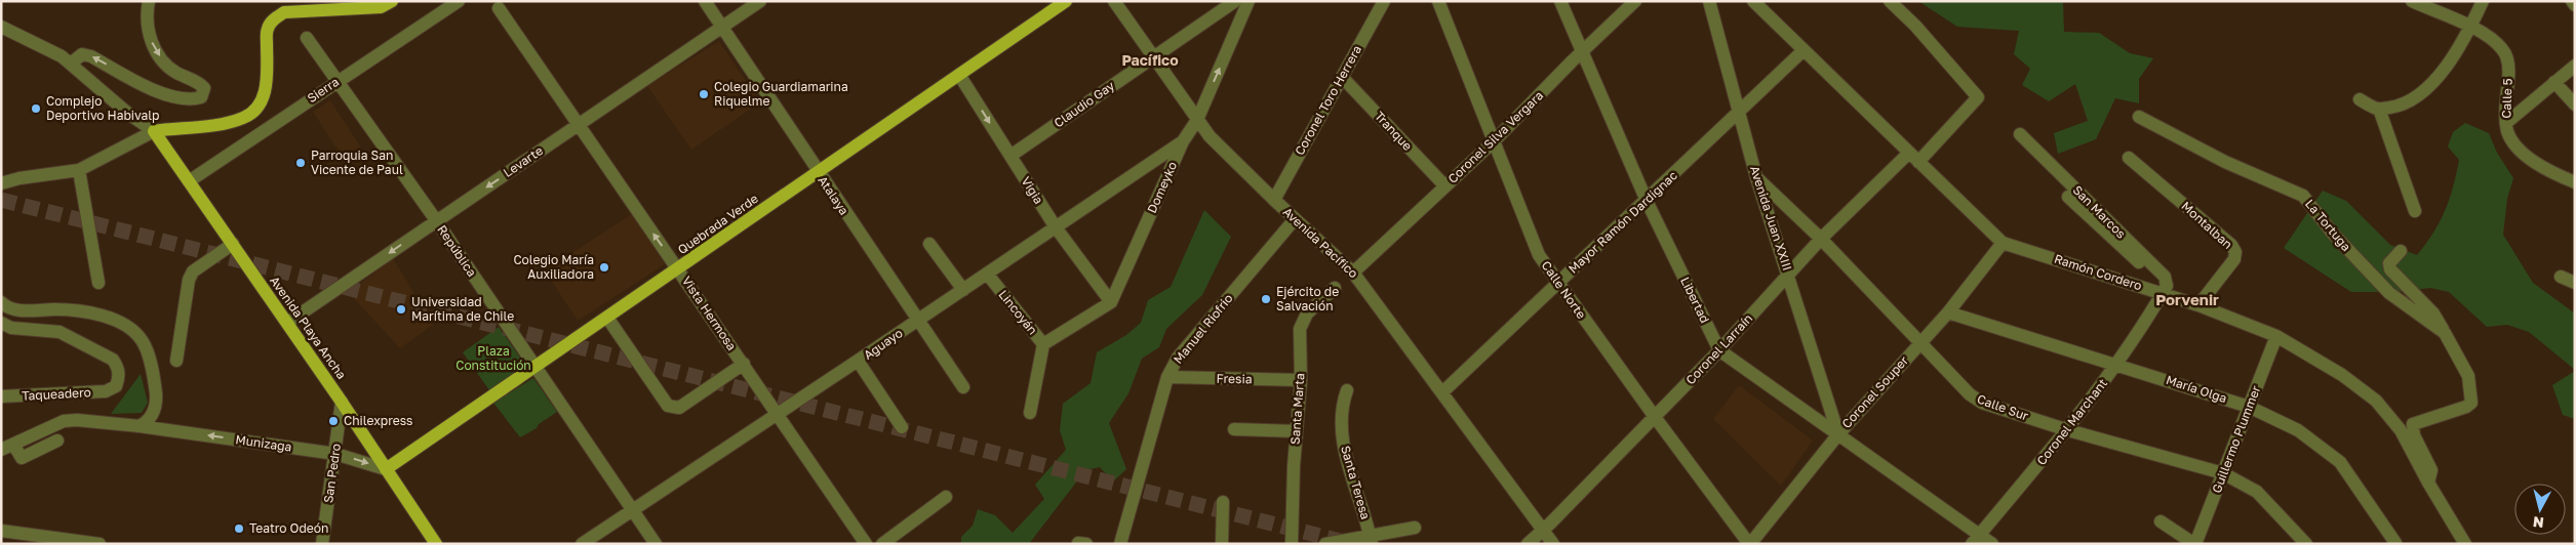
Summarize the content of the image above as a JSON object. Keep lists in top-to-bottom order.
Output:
{
  "streets": {
    "main road": ["Quebrada Verde", "Avenida Playa Ancha"],
    "street": [
      "Sierra",
      "Calle 5",
      "Coronel Toro Herrera",
      "Claudio Gay",
      "Tranque",
      "Coronel Silva Vergara",
      "Levarte",
      "Domeyko",
      "Vigia",
      "Atalaya",
      "San Marcos",
      "Avenida Juan XXIII",
      "Mayor Ramón Dardignac",
      "Montalban",
      "La Tortuga",
      "Avenida Pacífico",
      "República",
      "Ramón Cordero",
      "Calle Norte",
      "Libertad",
      "Lincoyán",
      "Vista Hermosa",
      "Manuel Riofrio",
      "Aguayo",
      "Coronel Larraín",
      "Fresia",
      "María Olga",
      "Coronel Souper",
      "Taqueadero",
      "Calle Sur",
      "Santa Marta",
      "Coronel Marchant",
      "Guillermo Plummer",
      "Munizaga",
      "San Pedro",
      "Santa Teresa"
    ]
  },
  "crossings": [
    ["Sierra", "República"],
    ["Sierra", "Avenida Playa Ancha"],
    ["Coronel Toro Herrera", "Tranque"],
    ["Coronel Toro Herrera", "Avenida Pacífico"],
    ["Claudio Gay", "Vigia"],
    ["Claudio Gay", "Avenida Pacífico"],
    ["Tranque", "Coronel Silva Vergara"],
    ["Coronel Silva Vergara", "Avenida Pacífico"],
    ["Coronel Silva Vergara", "Calle Norte"],
    ["Coronel Silva Vergara", "Libertad"],
    ["Levarte", "Atalaya"],
    ["Levarte", "República"],
    ["Levarte", "Vista Hermosa"],
    ["Levarte", "Avenida Playa Ancha"],
    ["Domeyko", "Vigia"],
    ["Domeyko", "Avenida Pacífico"],
    ["Domeyko", "Aguayo"],
    ["Vigia", "Quebrada Verde"],
    ["Vigia", "Aguayo"],
    ["Atalaya", "Quebrada Verde"],
    ["Atalaya", "Aguayo"],
    ["San Marcos", "Ramón Cordero"],
    ["San Marcos", "Coronel Marchant"],
    ["Avenida Juan XXIII", "Mayor Ramón Dardignac"],
    ["Avenida Juan XXIII", "Libertad"],
    ["Avenida Juan XXIII", "Coronel Larraín"],
    ["Avenida Juan XXIII", "Coronel Souper"],
    ["Avenida Juan XXIII", "Calle Sur"],
    ["Mayor Ramón Dardignac", "Avenida Pacífico"],
    ["Mayor Ramón Dardignac", "Ramón Cordero"],
    ["Mayor Ramón Dardignac", "Calle Norte"],
    ["Mayor Ramón Dardignac", "Libertad"],
    ["Quebrada Verde", "República"],
    ["Quebrada Verde", "Vista Hermosa"],
    ["Quebrada Verde", "Avenida Playa Ancha"],
    ["Quebrada Verde", "Munizaga"],
    ["Montalban", "Ramón Cordero"],
    ["La Tortuga", "Ramón Cordero"],
    ["Avenida Pacífico", "Manuel Riofrio"],
    ["Avenida Pacífico", "Coronel Larraín"],
    ["República", "Aguayo"],
    ["Ramón Cordero", "Coronel Larraín"],
    ["Ramón Cordero", "Coronel Souper"],
    ["Ramón Cordero", "Coronel Marchant"],
    ["Ramón Cordero", "Guillermo Plummer"],
    ["Calle Norte", "Coronel Larraín"],
    ["Calle Norte", "Coronel Souper"],
    ["Libertad", "Coronel Larraín"],
    ["Libertad", "Coronel Souper"],
    ["Libertad", "Coronel Marchant"],
    ["Lincoyán", "Aguayo"],
    ["Vista Hermosa", "Aguayo"],
    ["Avenida Playa Ancha", "Munizaga"],
    ["Avenida Playa Ancha", "San Pedro"],
    ["Manuel Riofrio", "Fresia"],
    ["Coronel Larraín", "Calle Sur"],
    ["Fresia", "Santa Marta"],
    ["María Olga", "Coronel Souper"],
    ["María Olga", "Coronel Marchant"],
    ["María Olga", "Guillermo Plummer"],
    ["Coronel Souper", "Calle Sur"],
    ["Calle Sur", "Coronel Marchant"],
    ["Calle Sur", "Guillermo Plummer"],
    ["Munizaga", "San Pedro"]
  ],
  "one_way": ["Levarte", "Domeyko"],
  "districts": ["Pacífico", "Porvenir"],
  "parks": ["Plaza Constitución"],
  "places": [
    "Colegio Guardiamarina Riquelme",
    "Complejo Deportivo Habivalp",
    "Parroquia San Vicente de Paul",
    "Colegio María Auxiliadora",
    "Ejército de Salvación",
    "Universidad Marítima de Chile",
    "Chilexpress",
    "Teatro Odeón"
  ],
  "north": "bottom"
}
